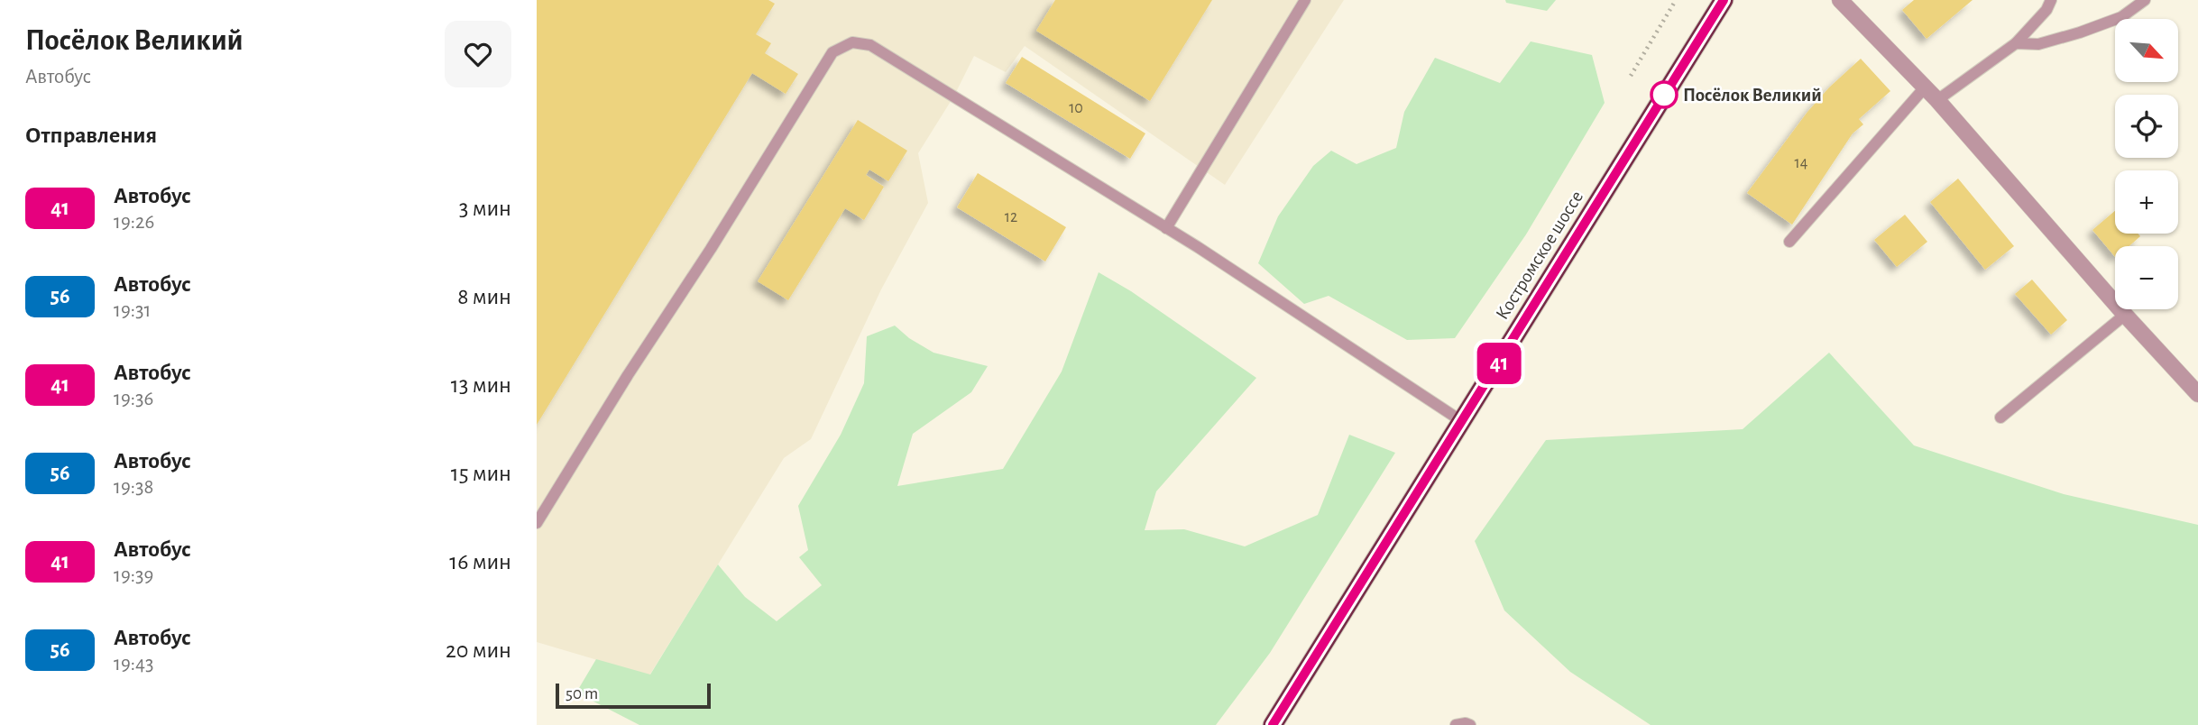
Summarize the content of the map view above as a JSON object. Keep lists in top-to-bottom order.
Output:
{
  "streets": {
    "highway": ["Костромское шоссе"]
  },
  "places": ["Посёлок Великий"],
  "lines": ["bus line 41"],
  "house_numbers": ["10", "14", "12"],
  "scale_bar": "50 m",
  "north": "bottom right",
  "page": {
    "heading": [
      ["Посёлок Великий", "Автобус"],
      "Отправления"
    ],
    "on_map": "41",
    "map_buttons": ["+", "−"],
    "list": [
      {
        "mark": "41",
        "name": "Автобус",
        "note": "19:26",
        "value": "3 мин"
      },
      {
        "mark": "56",
        "name": "Автобус",
        "note": "19:31",
        "value": "8 мин"
      },
      {
        "mark": "41",
        "name": "Автобус",
        "note": "19:36",
        "value": "13 мин"
      },
      {
        "mark": "56",
        "name": "Автобус",
        "note": "19:38",
        "value": "15 мин"
      },
      {
        "mark": "41",
        "name": "Автобус",
        "note": "19:39",
        "value": "16 мин"
      },
      {
        "mark": "56",
        "name": "Автобус",
        "note": "19:43",
        "value": "20 мин"
      }
    ],
    "scale": "50 m"
  }
}
